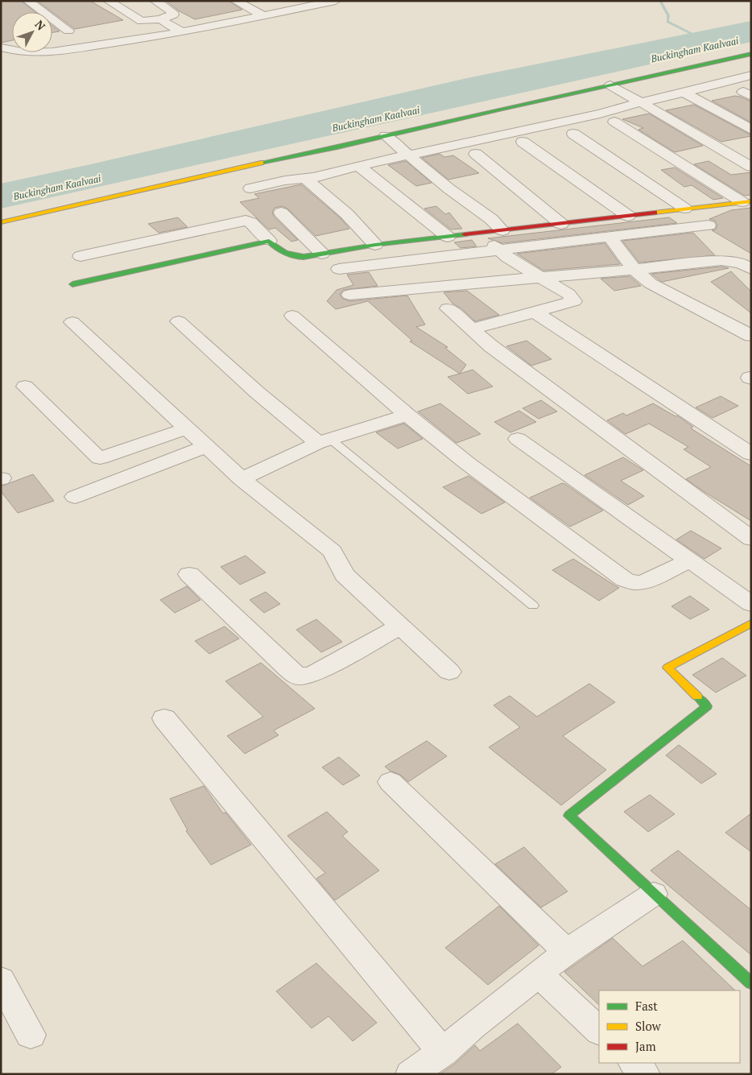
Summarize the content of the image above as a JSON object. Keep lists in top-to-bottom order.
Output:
{
  "water": ["Buckingham Kaalvaai"],
  "legend": ["Fast", "Slow", "Jam"],
  "north": "top right"
}
